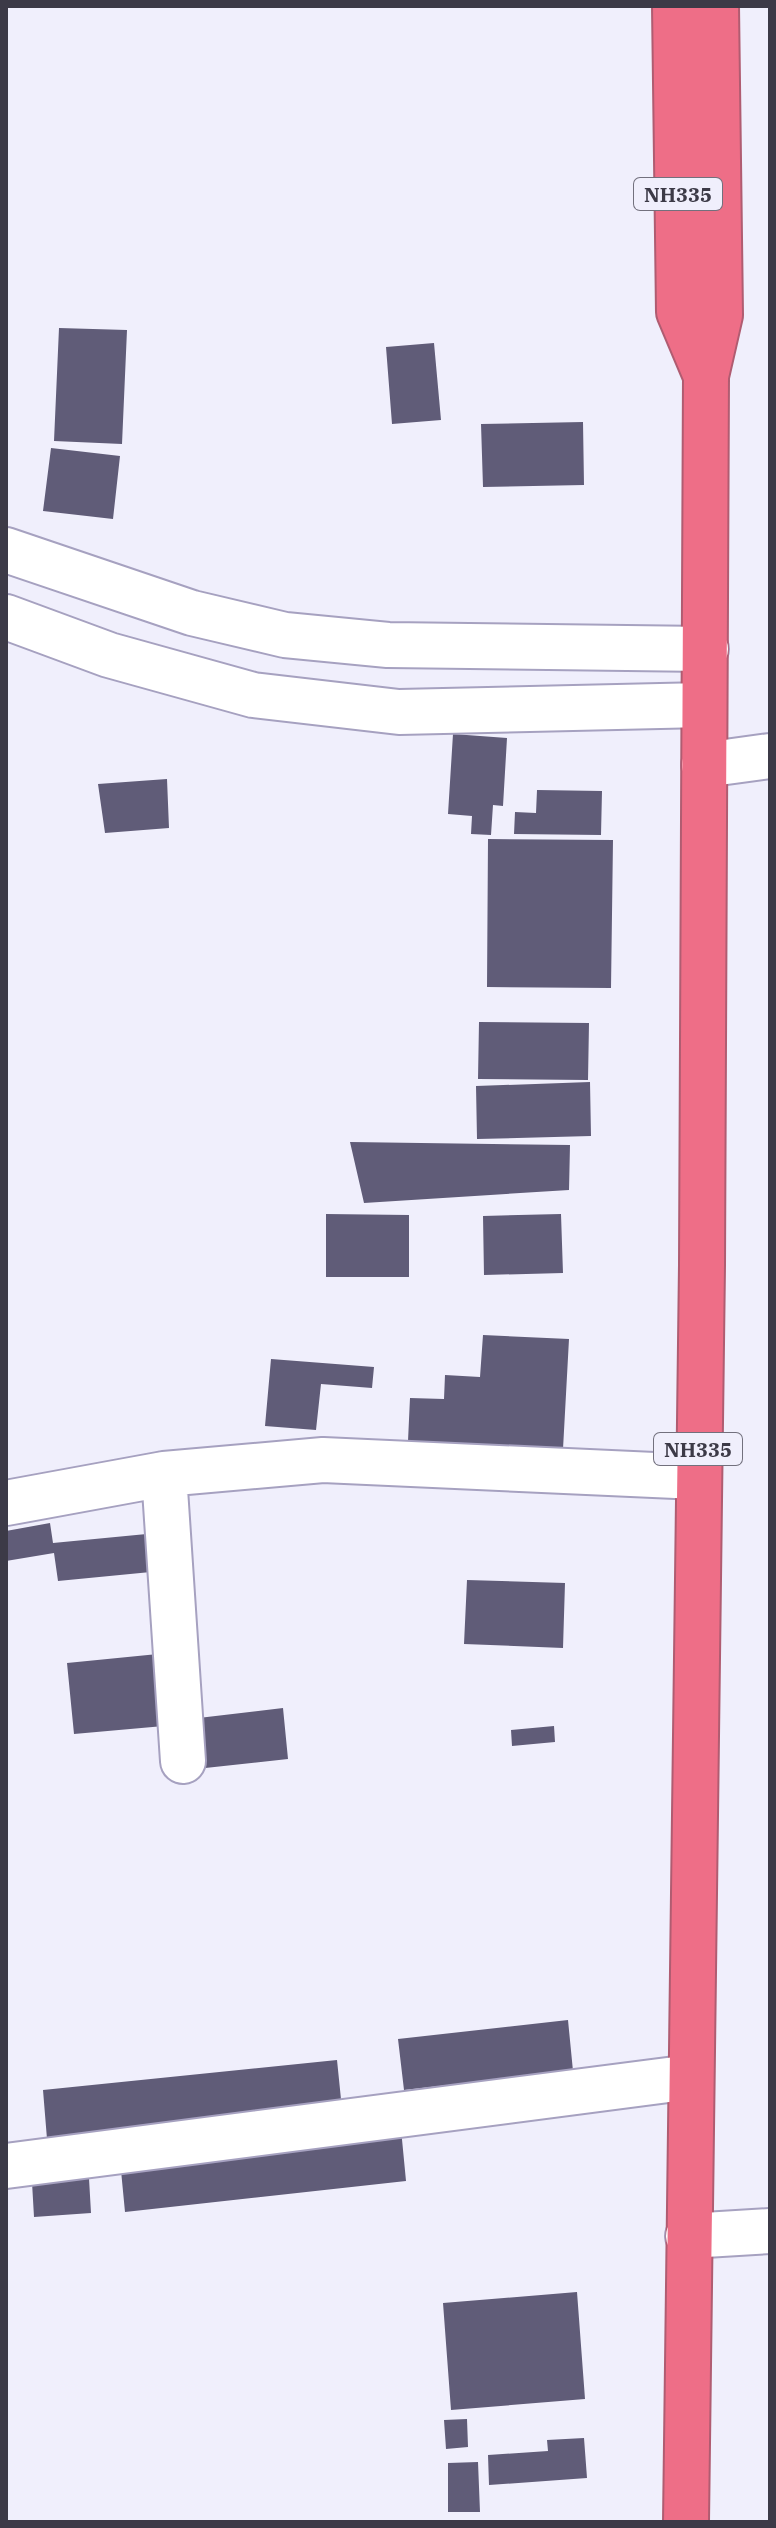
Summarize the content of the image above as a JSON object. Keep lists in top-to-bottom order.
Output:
{
  "streets": {
    "highway": ["NH335"]
  }
}
